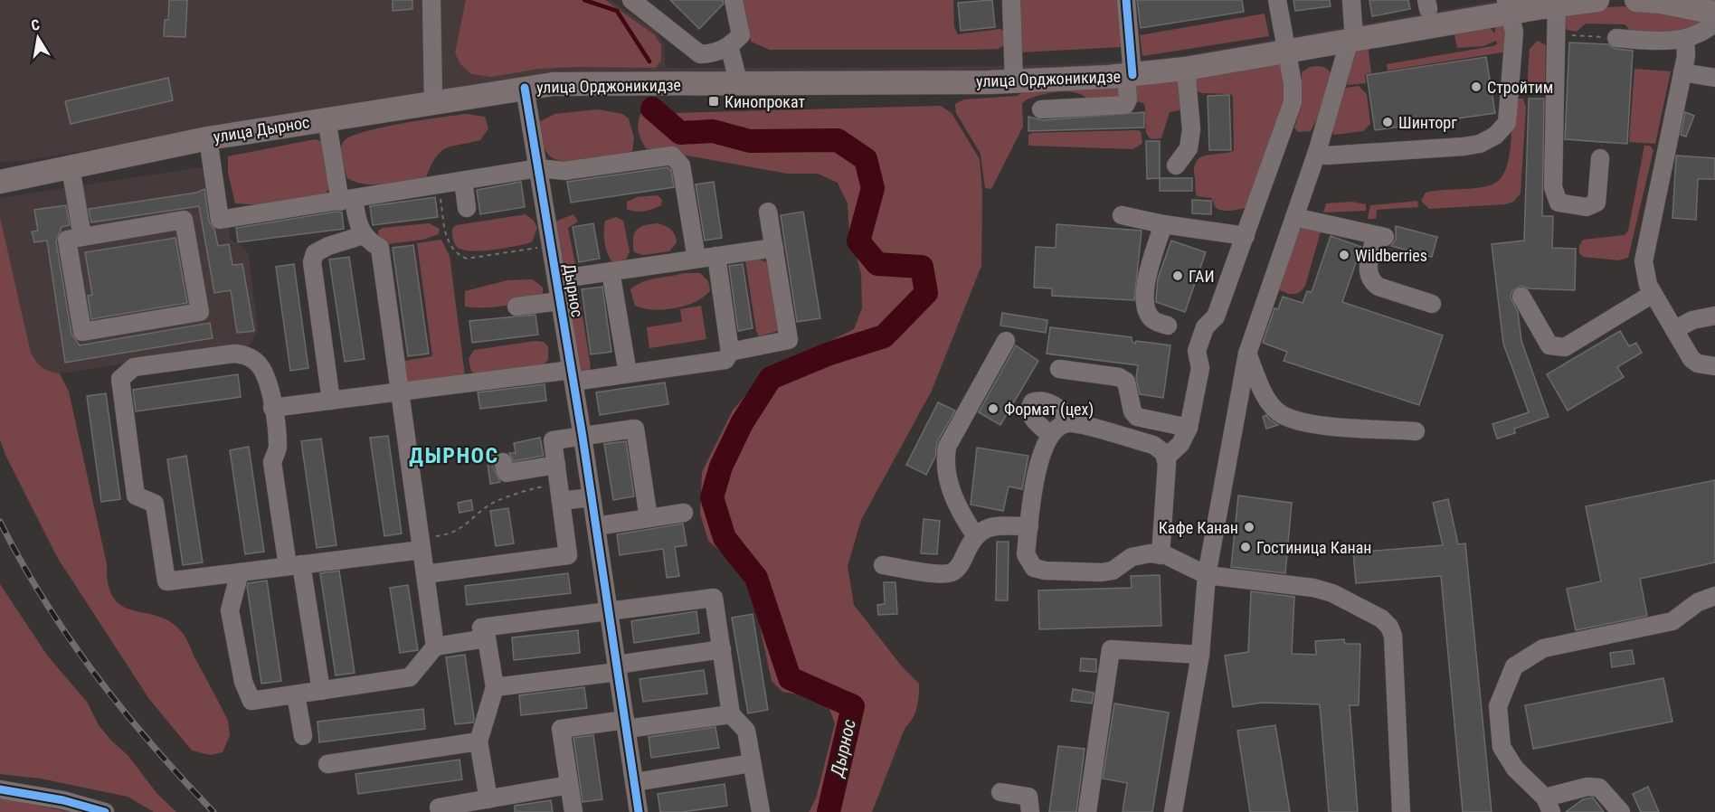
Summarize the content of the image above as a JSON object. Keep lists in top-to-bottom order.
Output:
{
  "streets": {
    "main road": ["улица Орджоникидзе", "улица Дырнос"],
    "street": ["Дырнос"]
  },
  "crossings": [
    ["улица Орджоникидзе", "улица Дырнос"],
    ["улица Орджоникидзе", "Дырнос"],
    ["улица Дырнос", "Дырнос"]
  ],
  "districts": ["ДЫРНОС"],
  "water": ["Дырнос"],
  "places": {
    "other": [
      "Стройтим",
      "Шинторг",
      "Wildberries",
      "ГАИ",
      "Формат (цех)",
      "Кафе Канан",
      "Гостиница Канан"
    ],
    "transit": ["Кинопрокат"]
  },
  "north": "top"
}
